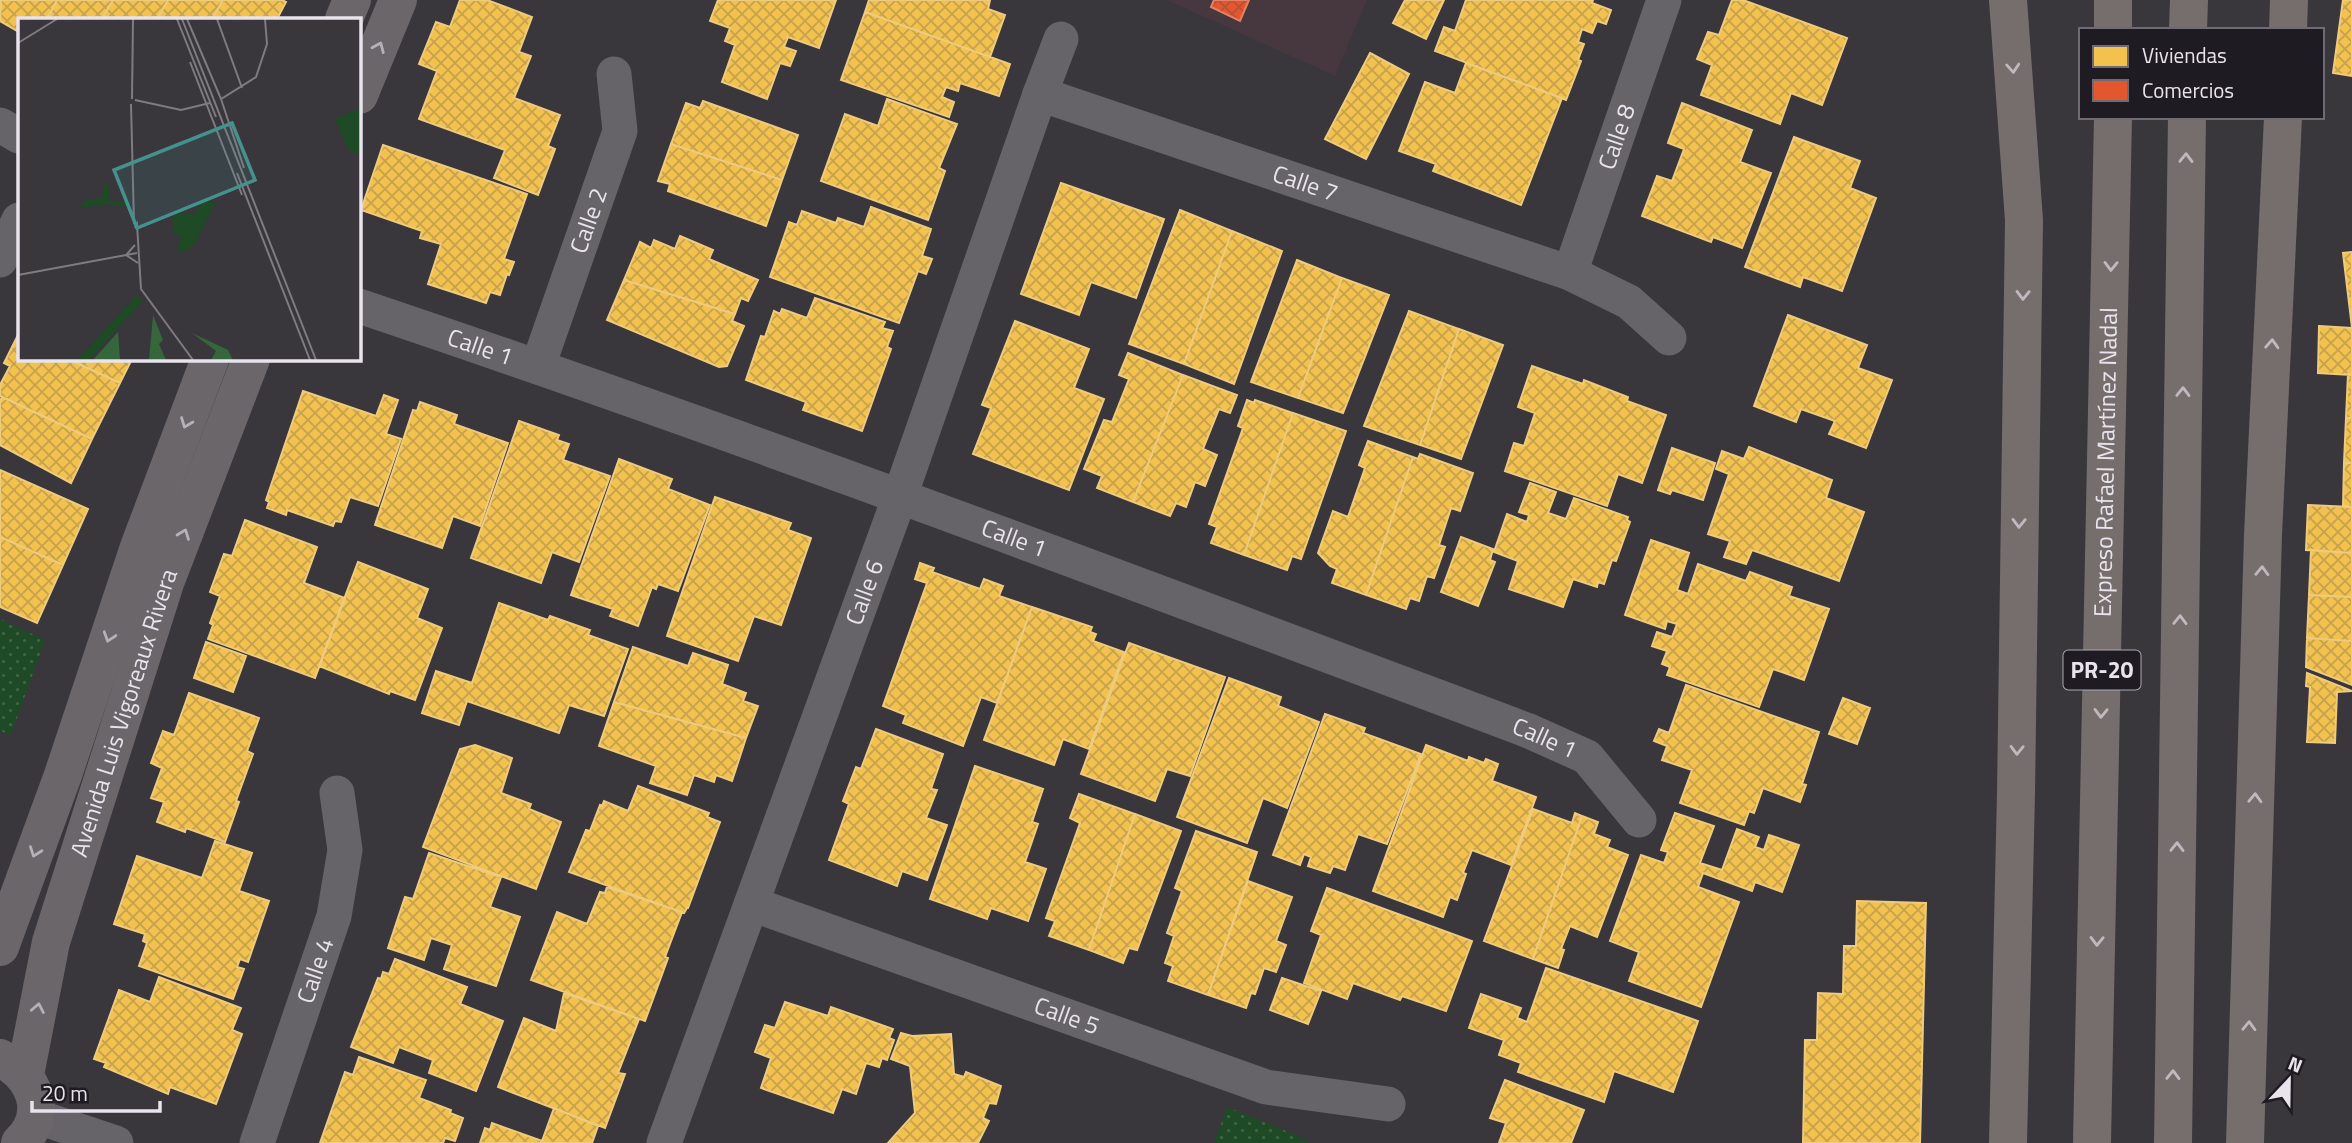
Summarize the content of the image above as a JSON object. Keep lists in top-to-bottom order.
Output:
{
  "streets": {
    "highway": ["Expreso Rafael Martínez Nadal", "PR-20"],
    "main road": ["Avenida Luis Vigoreaux Rivera"],
    "street": [
      "Calle 8",
      "Calle 7",
      "Calle 2",
      "Calle 1",
      "Calle 6",
      "Calle 4",
      "Calle 5"
    ]
  },
  "crossings": [
    ["Calle 8", "Calle 7"],
    ["Calle 7", "Calle 6"],
    ["Calle 2", "Calle 1"],
    ["Calle 1", "Calle 6"],
    ["Calle 6", "Calle 5"]
  ],
  "legend": ["Viviendas", "Comercios"],
  "scale_bar": "20 m",
  "north": "top"
}
